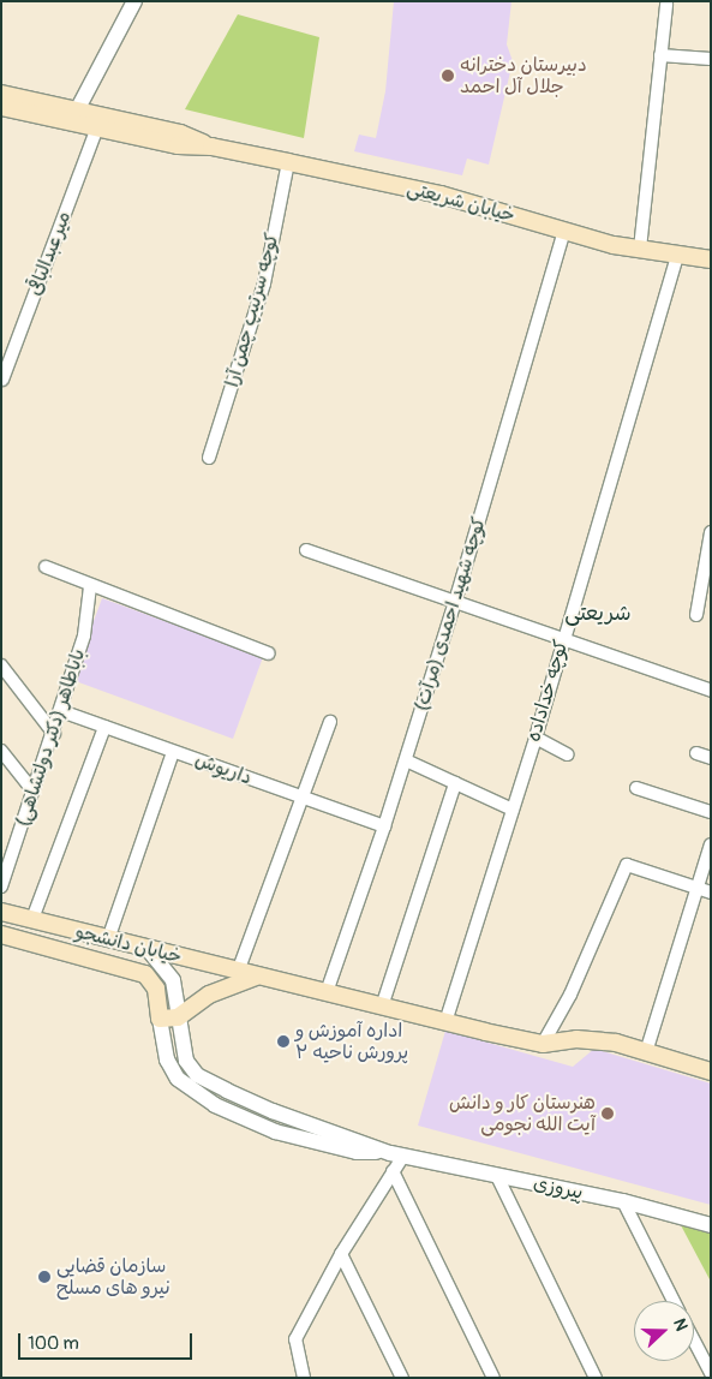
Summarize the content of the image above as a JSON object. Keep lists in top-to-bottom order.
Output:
{
  "streets": {
    "main road": ["خیابان شریعتی", "خیابان دانشجو"],
    "street": [
      "میرعبدالباقی",
      "کوچه سرتیپ چمن آرا",
      "کوچه شهید احمدی (مرآت)",
      "کوچه خداداده",
      "باباطاهر (دکتر دولتشاهی)",
      "داریوش",
      "پیروزی"
    ]
  },
  "crossings": [
    ["خیابان شریعتی", "میرعبدالباقی"],
    ["خیابان شریعتی", "کوچه سرتیپ چمن آرا"],
    ["خیابان شریعتی", "کوچه شهید احمدی (مرآت)"],
    ["خیابان شریعتی", "کوچه خداداده"],
    ["کوچه شهید احمدی (مرآت)", "داریوش"],
    ["کوچه شهید احمدی (مرآت)", "خیابان دانشجو"],
    ["کوچه خداداده", "خیابان دانشجو"],
    ["باباطاهر (دکتر دولتشاهی)", "داریوش"]
  ],
  "districts": ["شریعتی"],
  "places": [
    "دبیرستان دخترانه جلال آل احمد",
    "اداره آموزش و پرورش ناحیه ۲",
    "هنرستان کار و دانش آیت الله نجومی",
    "سازمان قضایی نیرو های مسلح"
  ],
  "scale_bar": "100 m",
  "north": "right"
}
